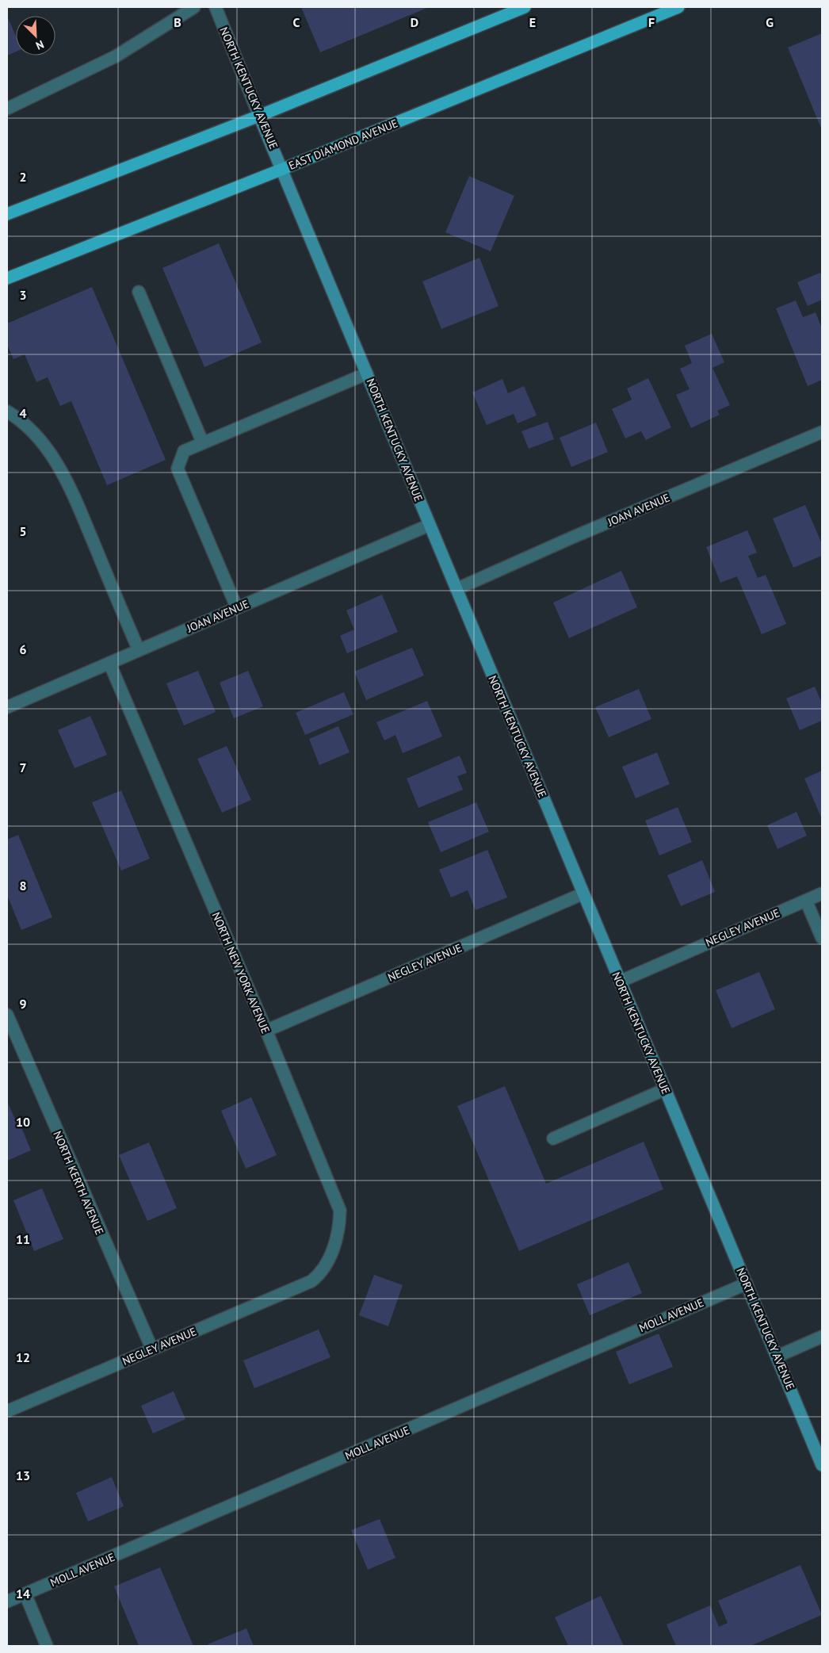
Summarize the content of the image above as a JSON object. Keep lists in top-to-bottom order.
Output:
{
  "streets": {
    "main road": ["EAST DIAMOND AVENUE"],
    "street": [
      "NORTH KENTUCKY AVENUE",
      "JOAN AVENUE",
      "NEGLEY AVENUE",
      "NORTH NEW YORK AVENUE",
      "NORTH KERTH AVENUE",
      "MOLL AVENUE"
    ]
  },
  "crossings": [
    ["NORTH KENTUCKY AVENUE", "EAST DIAMOND AVENUE"],
    ["NORTH KENTUCKY AVENUE", "JOAN AVENUE"],
    ["NORTH KENTUCKY AVENUE", "NEGLEY AVENUE"],
    ["NORTH KENTUCKY AVENUE", "MOLL AVENUE"],
    ["JOAN AVENUE", "NORTH NEW YORK AVENUE"],
    ["NEGLEY AVENUE", "NORTH NEW YORK AVENUE"],
    ["NEGLEY AVENUE", "NORTH KERTH AVENUE"]
  ],
  "north": "bottom right",
  "grid": {
    "columns": [
      "B",
      "C",
      "D",
      "E",
      "F",
      "G"
    ],
    "rows": [
      "2",
      "3",
      "4",
      "5",
      "6",
      "7",
      "8",
      "9",
      "10",
      "11",
      "12",
      "13",
      "14"
    ]
  }
}
